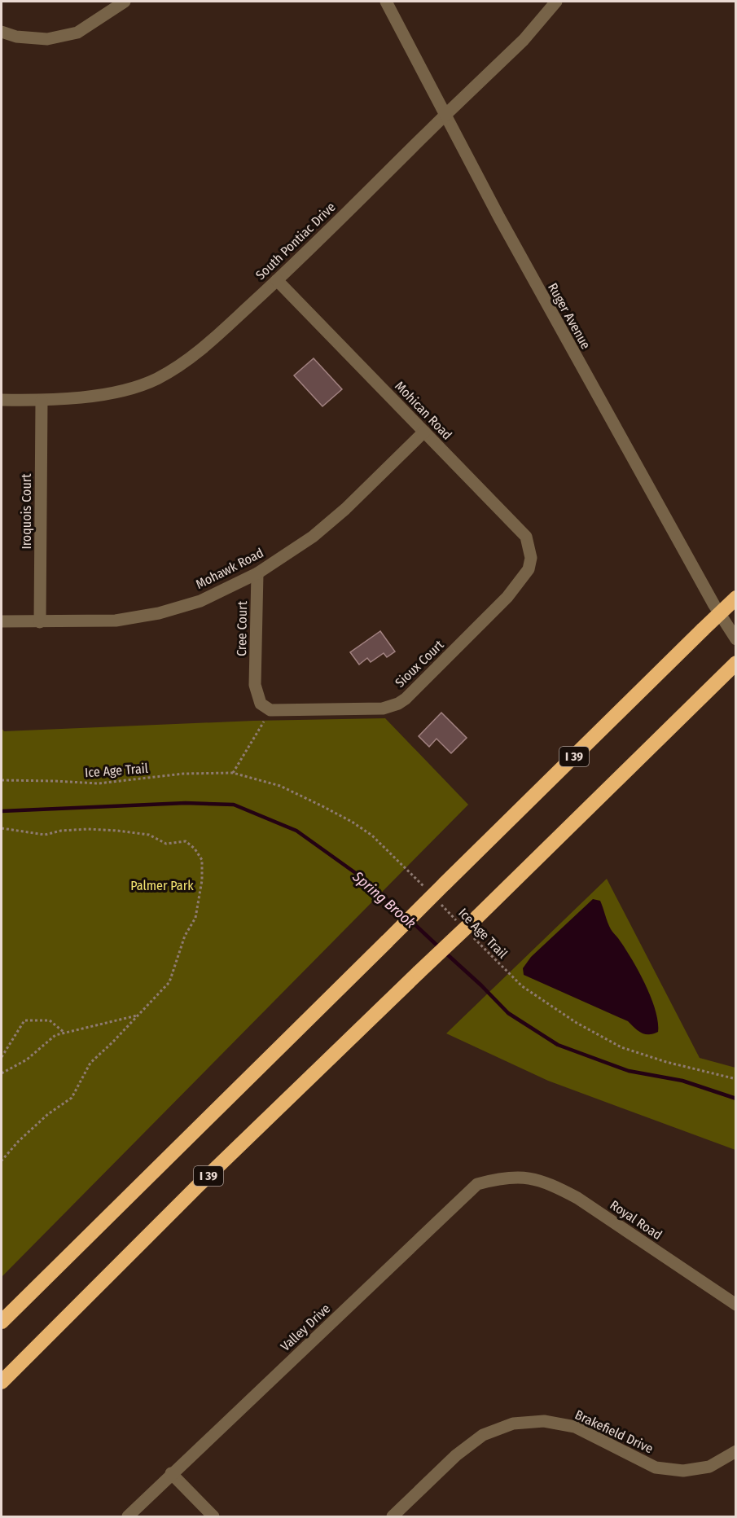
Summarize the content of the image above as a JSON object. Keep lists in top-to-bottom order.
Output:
{
  "streets": {
    "highway": ["I 39"],
    "street": [
      "South Pontiac Drive",
      "Ruger Avenue",
      "Mohican Road",
      "Iroquois Court",
      "Mohawk Road",
      "Cree Court",
      "Sioux Court",
      "Royal Road",
      "Valley Drive",
      "Brakefield Drive"
    ],
    "path": ["Ice Age Trail"]
  },
  "crossings": [
    ["South Pontiac Drive", "Ruger Avenue"],
    ["South Pontiac Drive", "Mohican Road"],
    ["South Pontiac Drive", "Iroquois Court"],
    ["Mohican Road", "Mohawk Road"],
    ["Mohican Road", "Sioux Court"],
    ["Iroquois Court", "Mohawk Road"],
    ["Mohawk Road", "Cree Court"],
    ["Cree Court", "Sioux Court"],
    ["Royal Road", "Valley Drive"]
  ],
  "water": ["Spring Brook"],
  "parks": ["Palmer Park"]
}
